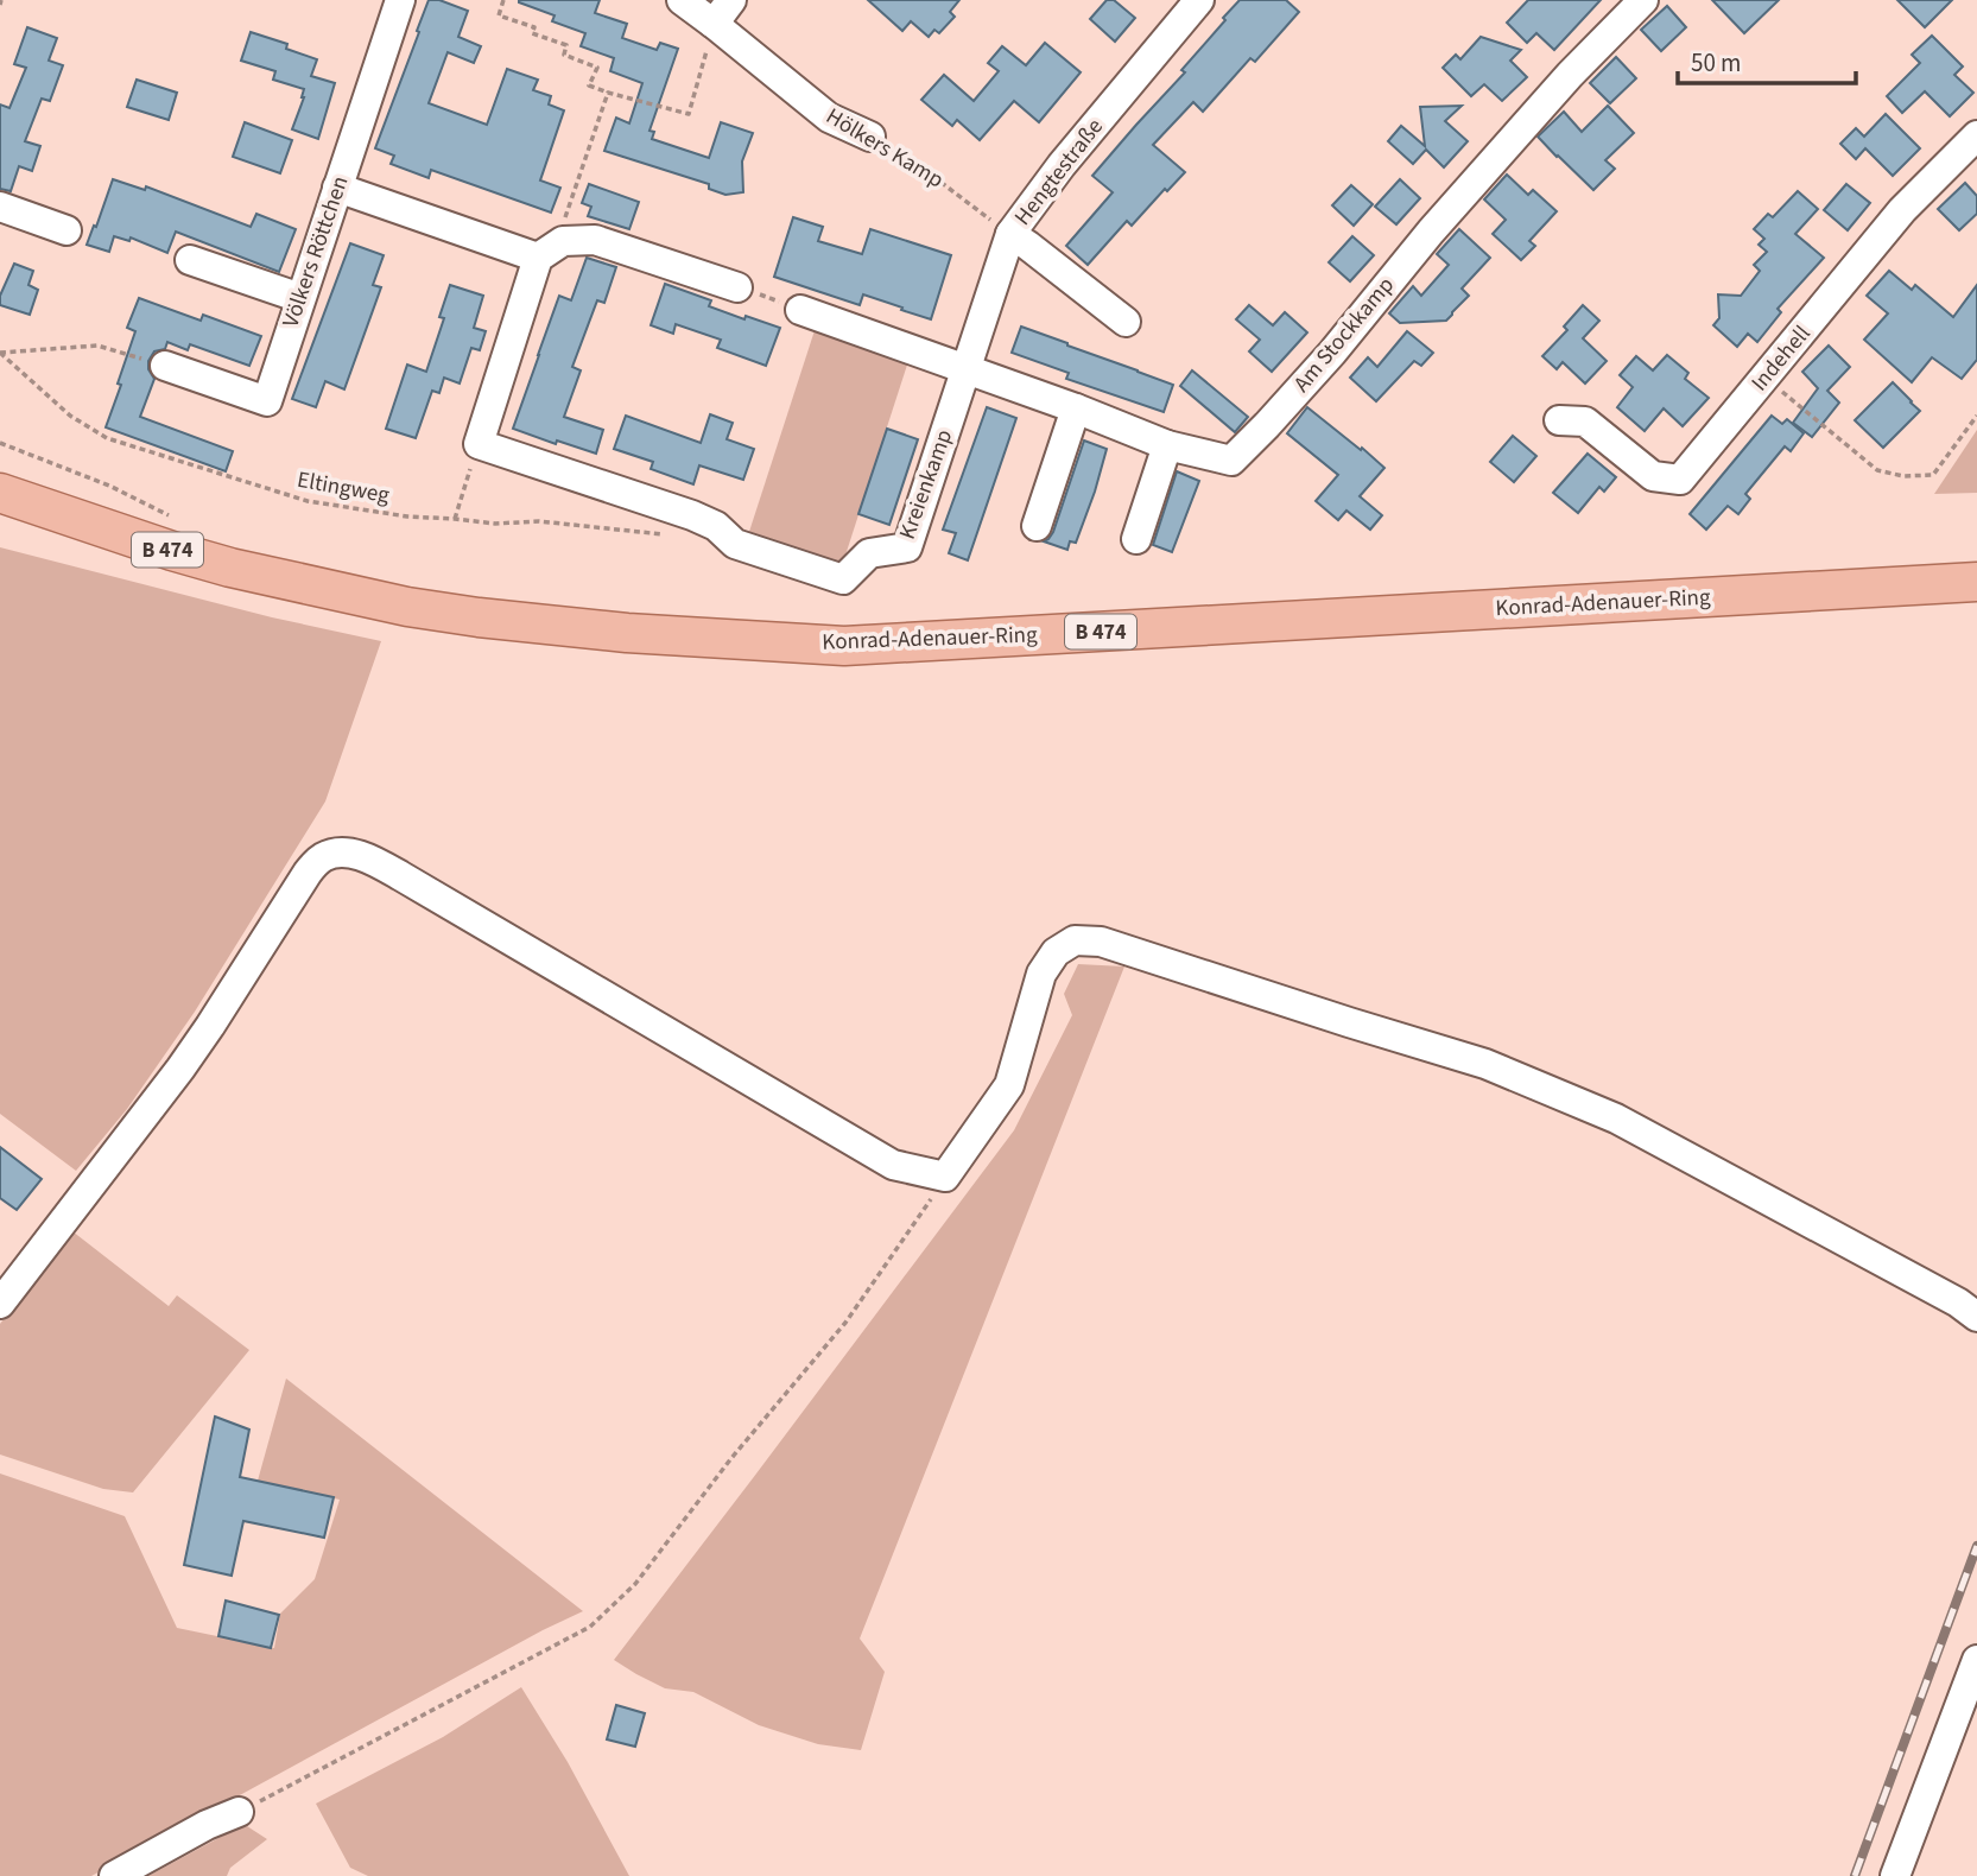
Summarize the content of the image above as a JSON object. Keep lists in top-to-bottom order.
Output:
{
  "streets": {
    "main road": ["B 474", "Konrad-Adenauer-Ring"],
    "street": [
      "Hölkers Kamp",
      "Hengtestraße",
      "Völkers Röttchen",
      "Am Stockkamp",
      "Indehell",
      "Kreienkamp"
    ],
    "path": ["Eltingweg"]
  },
  "crossings": [
    ["Hölkers Kamp", "Hengtestraße"],
    ["Hengtestraße", "Am Stockkamp"],
    ["Hengtestraße", "Kreienkamp"],
    ["Am Stockkamp", "Kreienkamp"]
  ],
  "scale_bar": "50 m"
}
